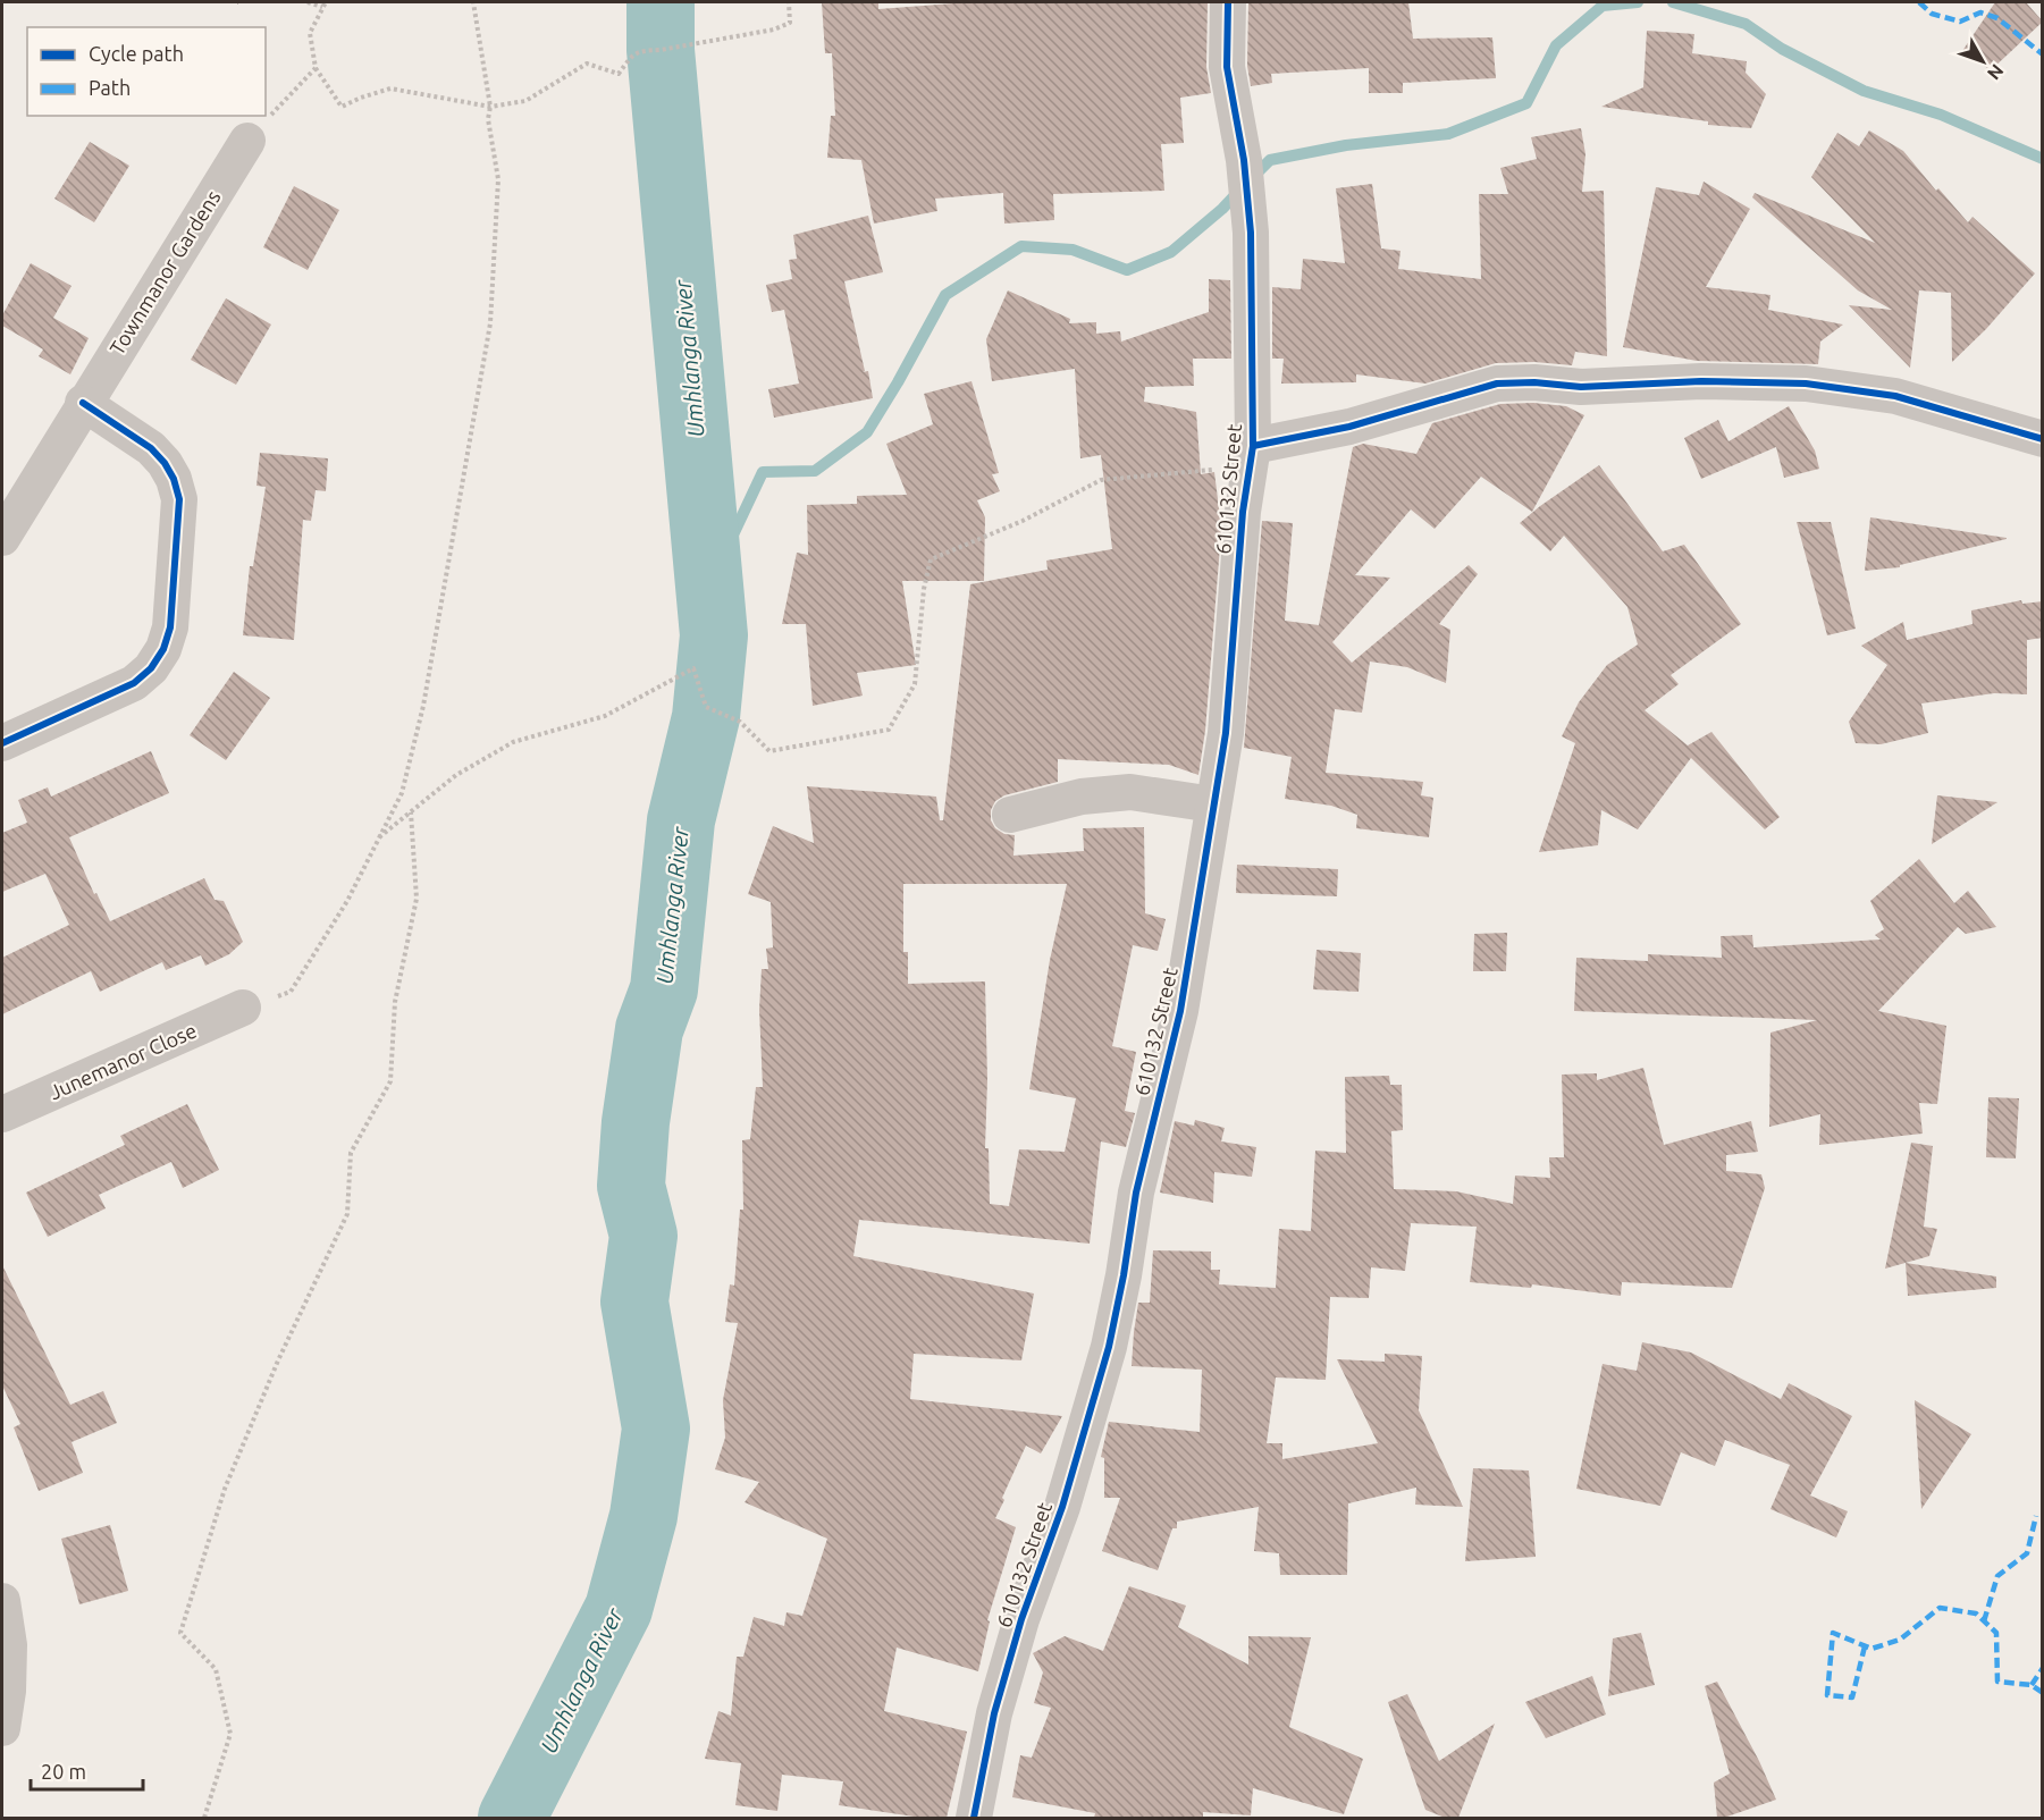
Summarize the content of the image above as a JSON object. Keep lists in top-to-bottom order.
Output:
{
  "streets": {
    "street": ["Townmanor Gardens", "610132 Street", "Junemanor Close"]
  },
  "water": ["Umhlanga River"],
  "legend": ["Cycle path", "Path"],
  "scale_bar": "20 m",
  "north": "bottom right"
}
